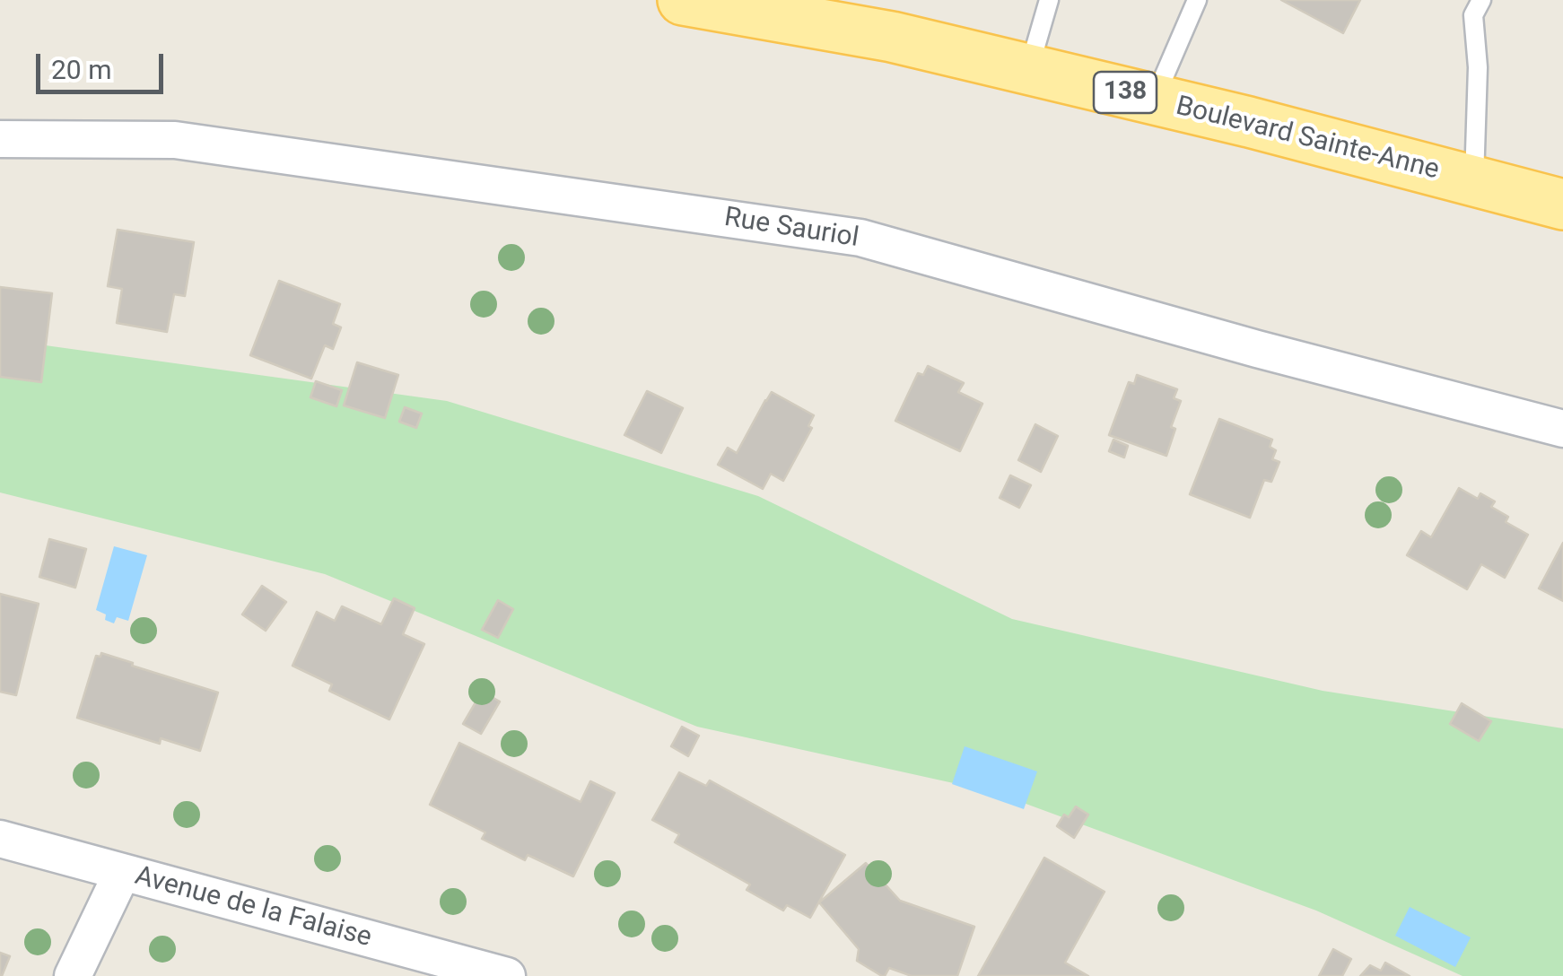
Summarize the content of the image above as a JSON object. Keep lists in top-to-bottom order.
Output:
{
  "streets": {
    "main road": ["138", "Boulevard Sainte-Anne"],
    "street": ["Rue Sauriol", "Avenue de la Falaise"]
  },
  "scale_bar": "20 m"
}
